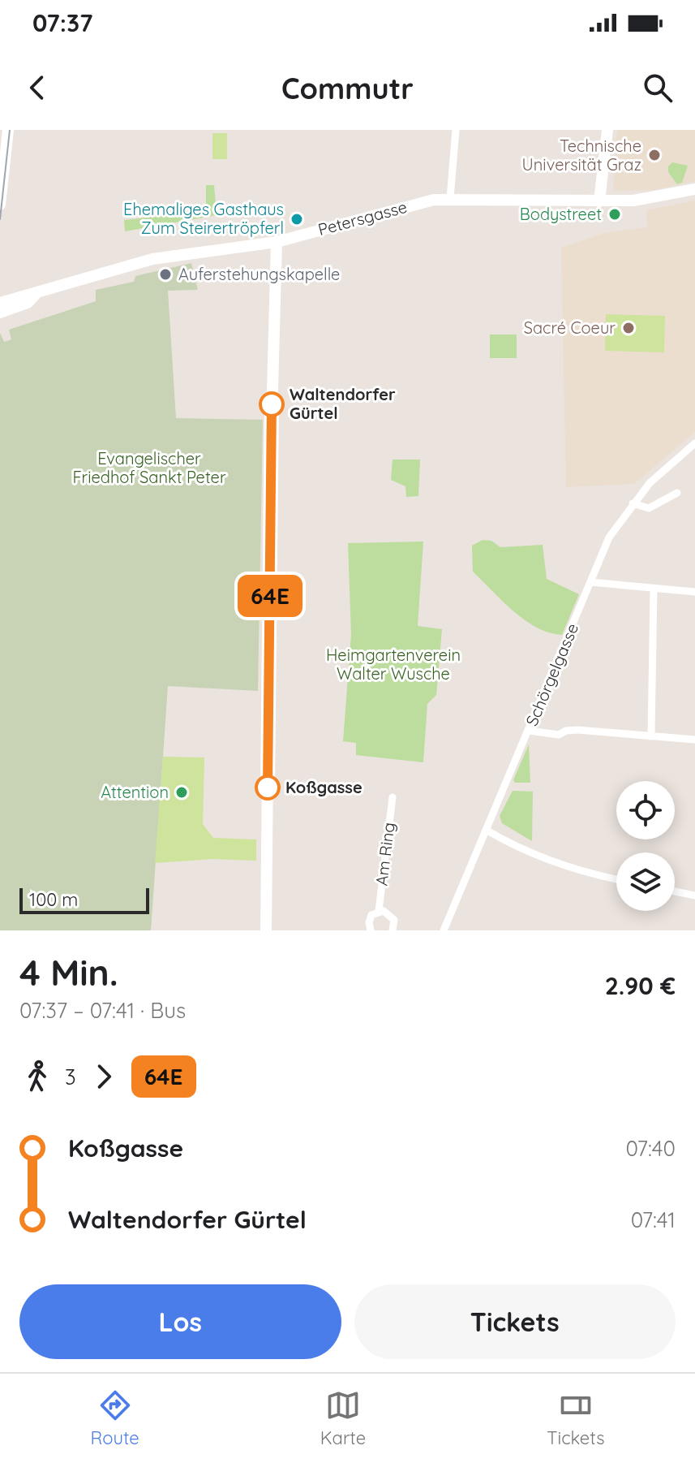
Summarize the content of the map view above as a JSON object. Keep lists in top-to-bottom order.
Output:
{
  "streets": {
    "main road": ["Petersgasse"],
    "street": ["Schörgelgasse", "Am Ring"]
  },
  "parks": ["Evangelischer Friedhof Sankt Peter", "Heimgartenverein Walter Wusche"],
  "places": [
    "Technische Universität Graz",
    "Bodystreet",
    "Ehemaliges Gasthaus Zum Steirertröpferl",
    "Auferstehungskapelle",
    "Sacré Coeur",
    "Waltendorfer Gürtel",
    "Koßgasse",
    "Attention"
  ],
  "lines": ["bus line 64E"],
  "scale_bar": "100 m",
  "page": {
    "status": "07:37",
    "header": "Commutr",
    "on_map": "64E",
    "scale": "100 m",
    "heading": ["4 Min.", "07:37 – 07:41 · Bus", "2.90 €"],
    "legs": ["3", "64E"],
    "list": [
      {
        "name": "Koßgasse",
        "value": "07:40"
      },
      {
        "name": "Waltendorfer Gürtel",
        "value": "07:41"
      }
    ],
    "buttons": ["Los", "Tickets"],
    "tabs": ["Route", "Karte", "Tickets"]
  }
}
